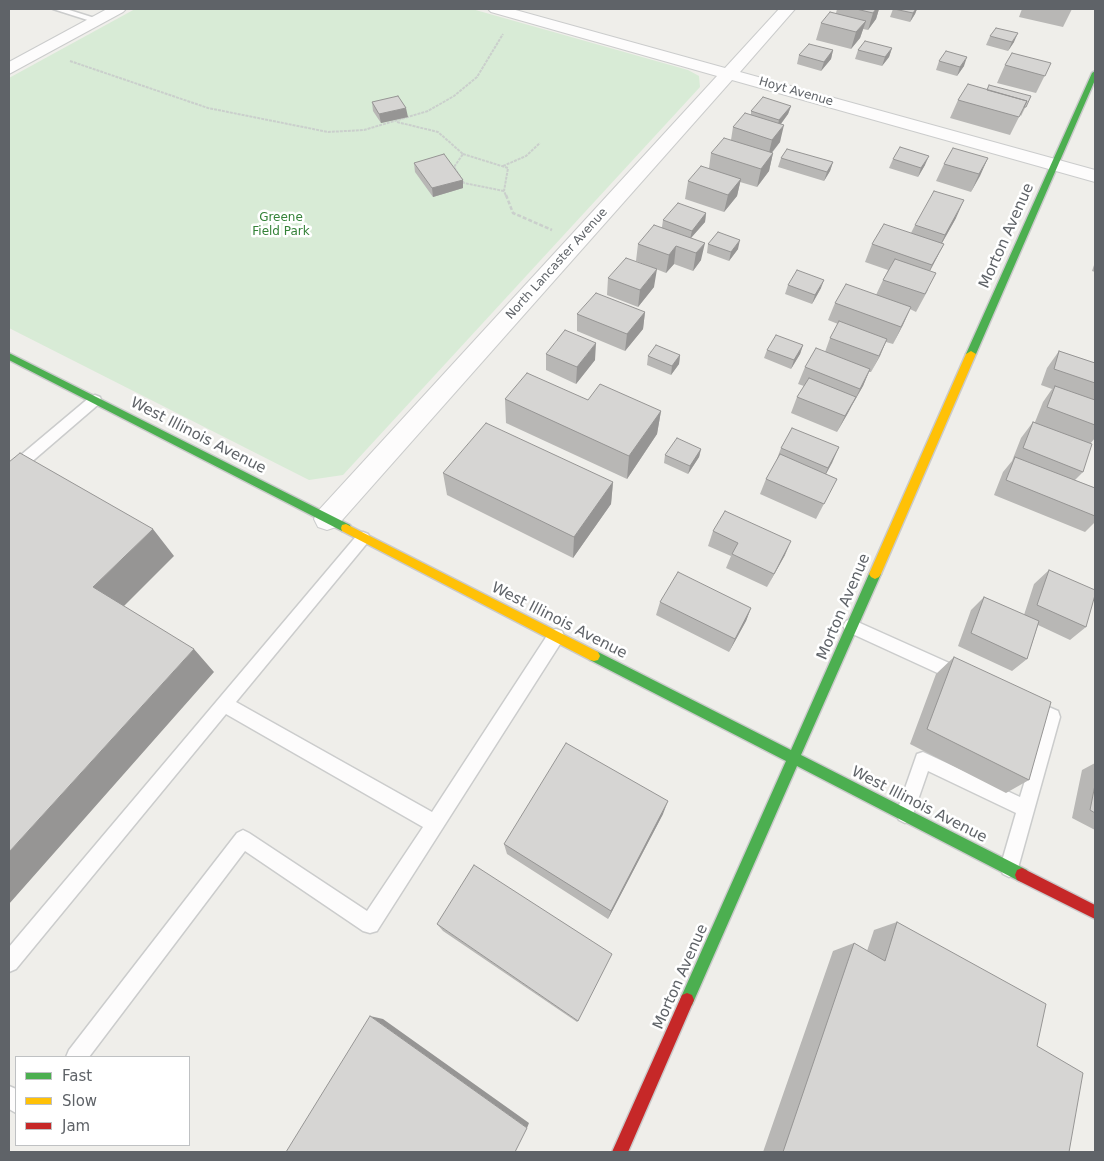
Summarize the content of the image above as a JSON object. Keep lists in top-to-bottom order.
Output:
{
  "streets": {
    "street": [
      "Hoyt Avenue",
      "Morton Avenue",
      "North Lancaster Avenue",
      "West Illinois Avenue"
    ]
  },
  "crossings": [
    ["Hoyt Avenue", "Morton Avenue"],
    ["Hoyt Avenue", "North Lancaster Avenue"],
    ["Morton Avenue", "West Illinois Avenue"],
    ["North Lancaster Avenue", "West Illinois Avenue"]
  ],
  "parks": ["Greene Field Park"],
  "legend": ["Fast", "Slow", "Jam"]
}
